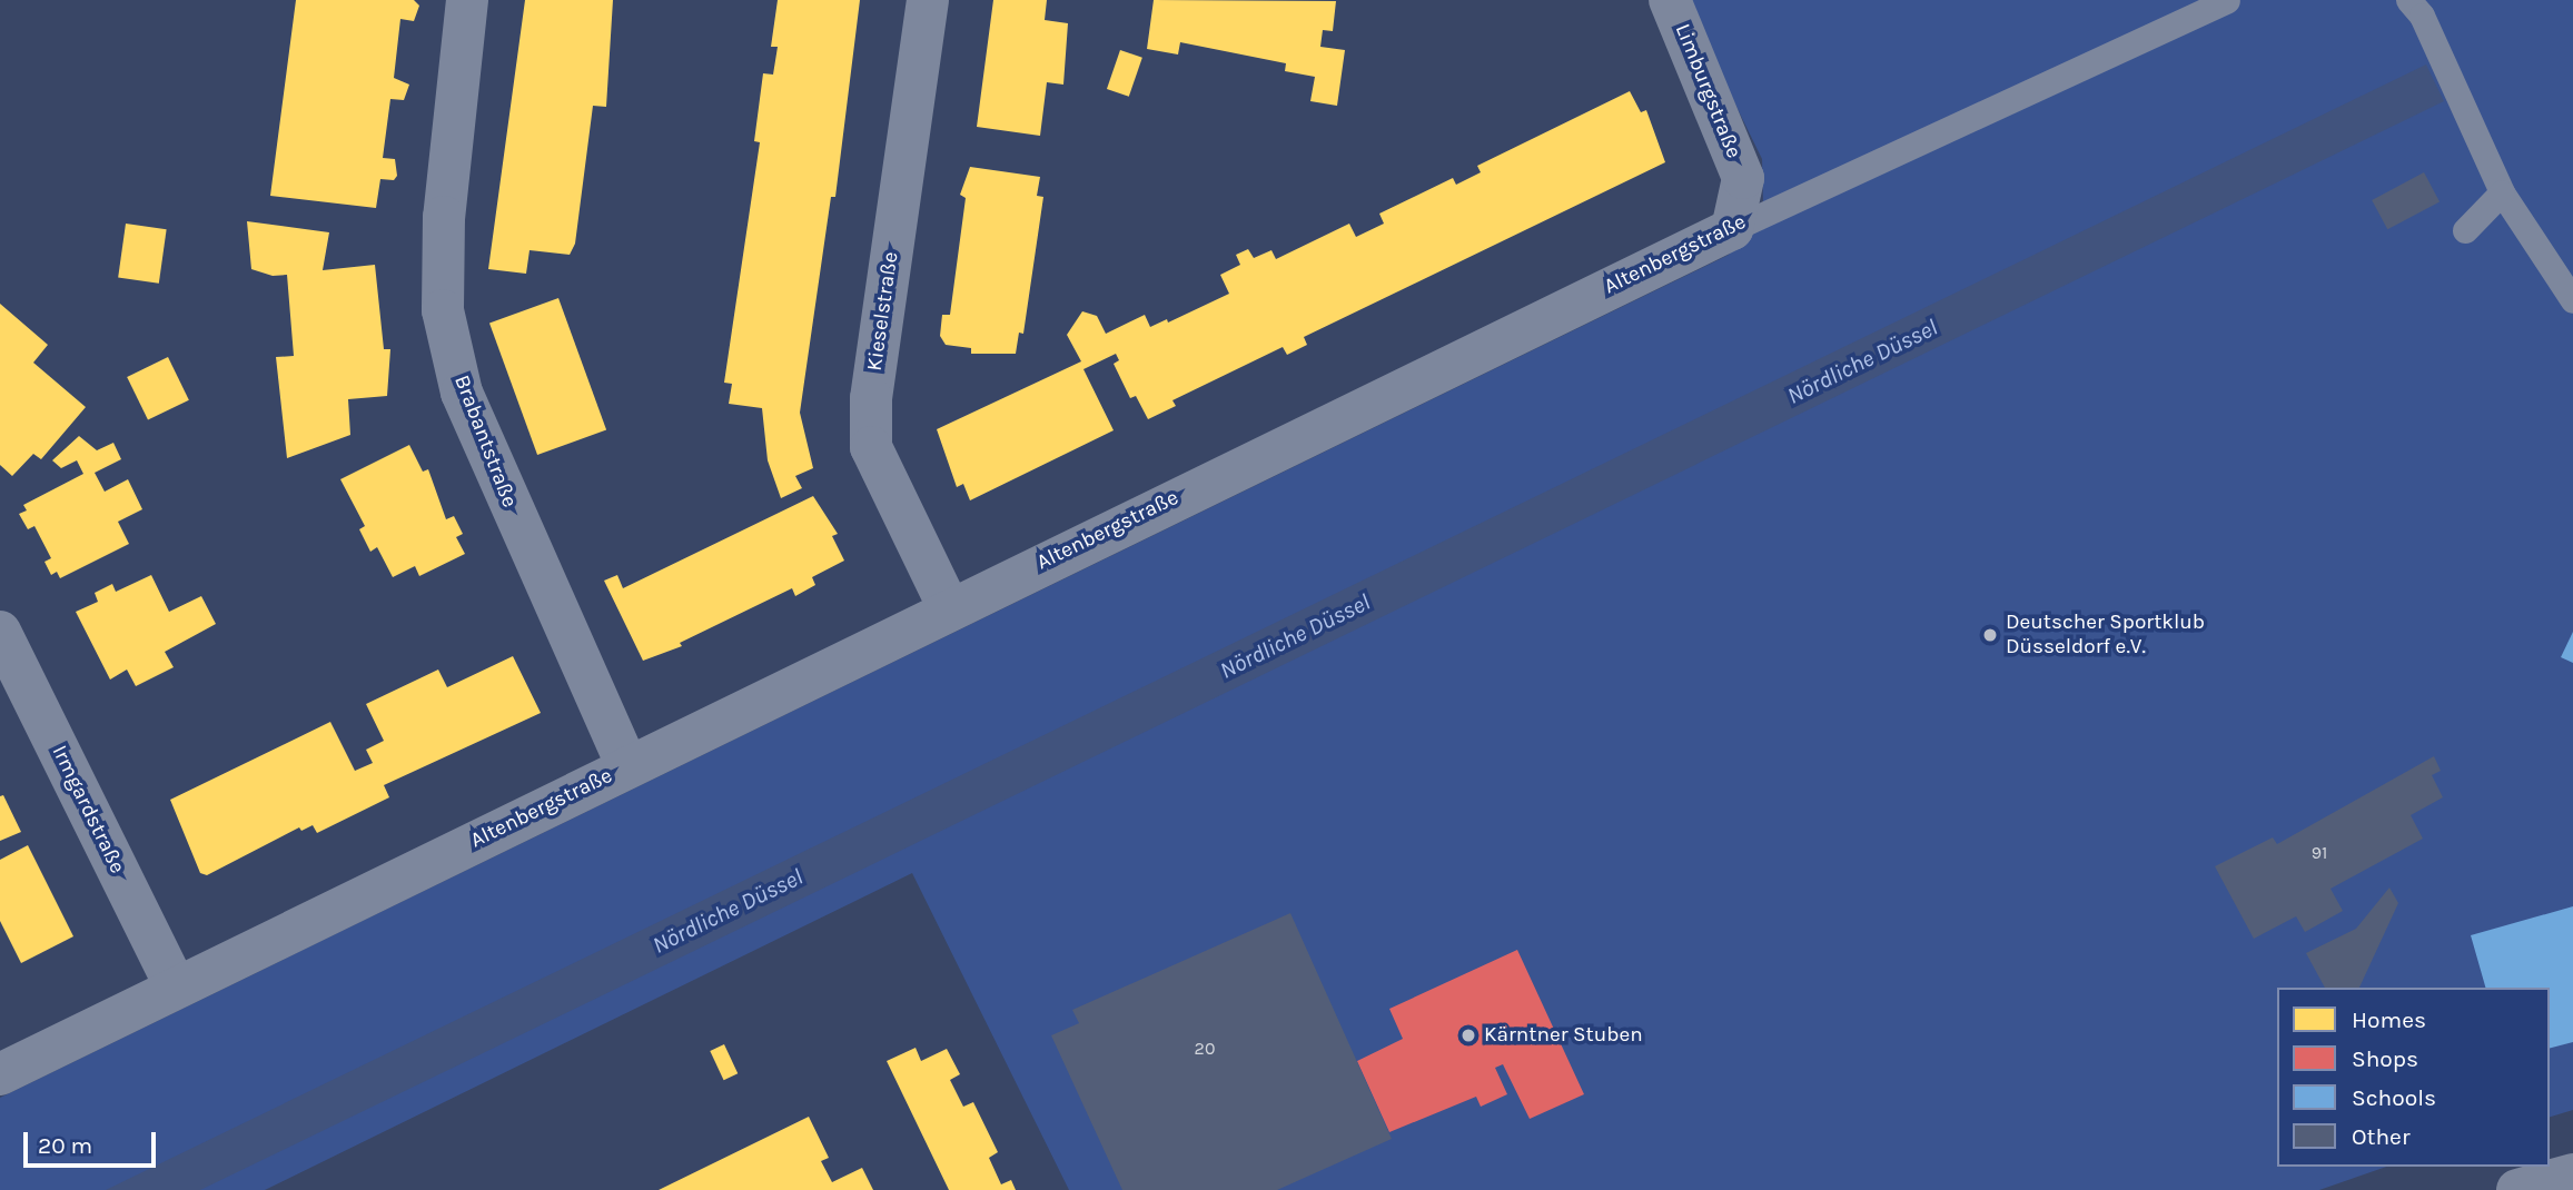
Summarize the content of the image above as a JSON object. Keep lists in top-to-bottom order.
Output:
{
  "streets": {
    "street": [
      "Limburgstraße",
      "Altenbergstraße",
      "Kieselstraße",
      "Brabantstraße",
      "Irmgardstraße"
    ]
  },
  "crossings": [
    ["Limburgstraße", "Altenbergstraße"],
    ["Altenbergstraße", "Kieselstraße"],
    ["Altenbergstraße", "Brabantstraße"],
    ["Altenbergstraße", "Irmgardstraße"]
  ],
  "water": ["Nördliche Düssel"],
  "places": ["Deutscher Sportklub Düsseldorf e.V.", "Kärntner Stuben"],
  "house_numbers": ["91", "20"],
  "legend": [
    "Homes",
    "Shops",
    "Schools",
    "Other"
  ],
  "scale_bar": "20 m"
}
